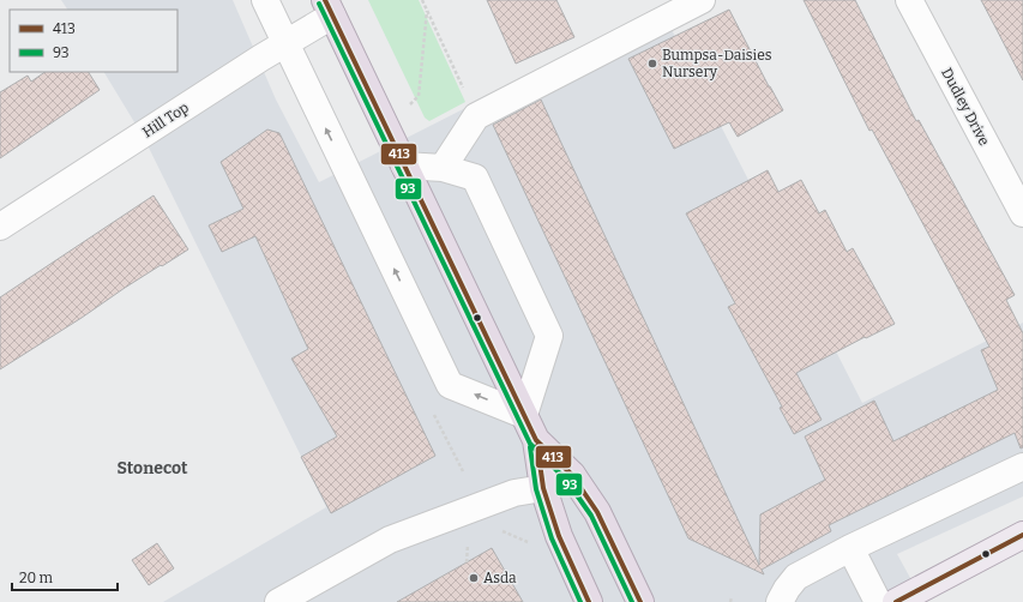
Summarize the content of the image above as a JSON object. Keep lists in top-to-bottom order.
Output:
{
  "streets": {
    "street": ["Dudley Drive", "Hill Top"]
  },
  "districts": ["Stonecot"],
  "places": ["Bumpsa-Daisies Nursery", "Asda"],
  "lines": ["transit line 413", "transit line 93"],
  "legend": ["413", "93"],
  "scale_bar": "20 m"
}
